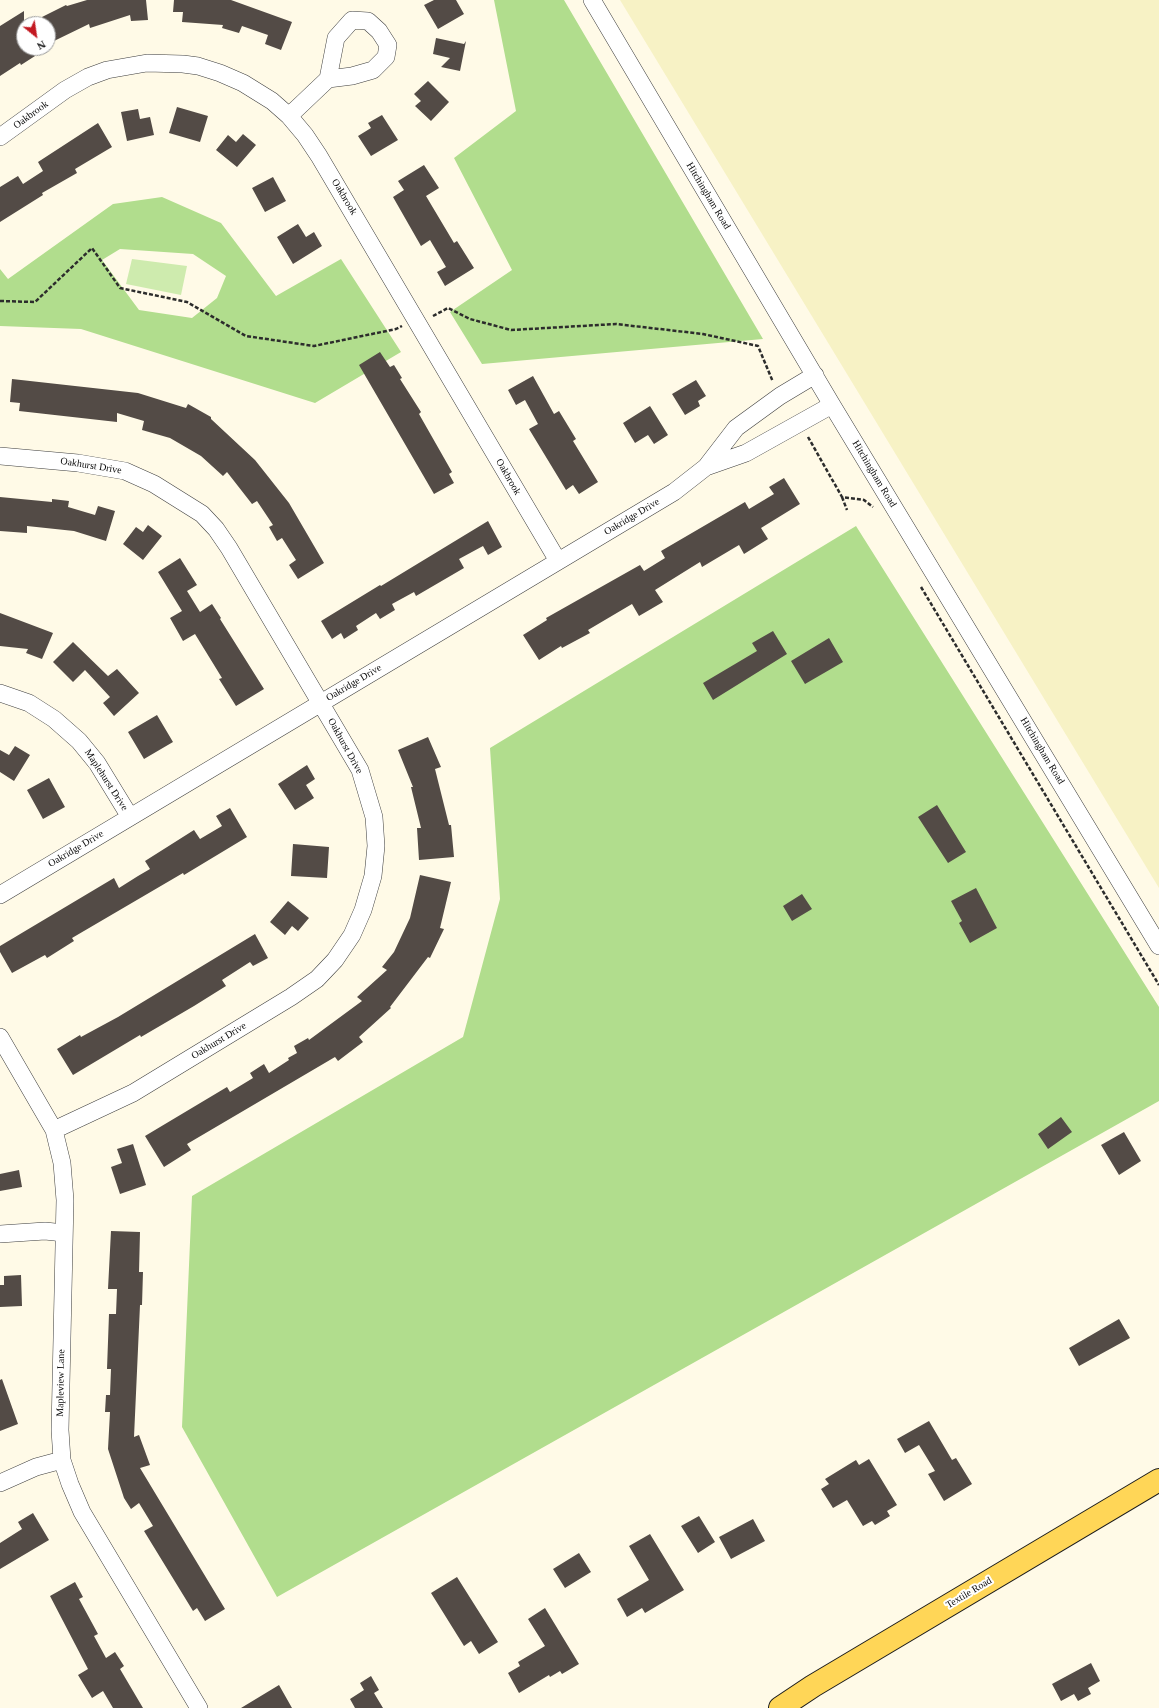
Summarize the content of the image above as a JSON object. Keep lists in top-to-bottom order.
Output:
{
  "streets": {
    "main road": ["Textile Road"],
    "street": [
      "Oakbrook",
      "Hitchingham Road",
      "Oakhurst Drive",
      "Oakridge Drive",
      "Maplehurst Drive",
      "Mapleview Lane"
    ]
  },
  "crossings": [
    ["Oakbrook", "Oakridge Drive"],
    ["Hitchingham Road", "Oakridge Drive"],
    ["Oakhurst Drive", "Oakridge Drive"],
    ["Oakhurst Drive", "Mapleview Lane"],
    ["Oakridge Drive", "Maplehurst Drive"]
  ],
  "north": "bottom right"
}
